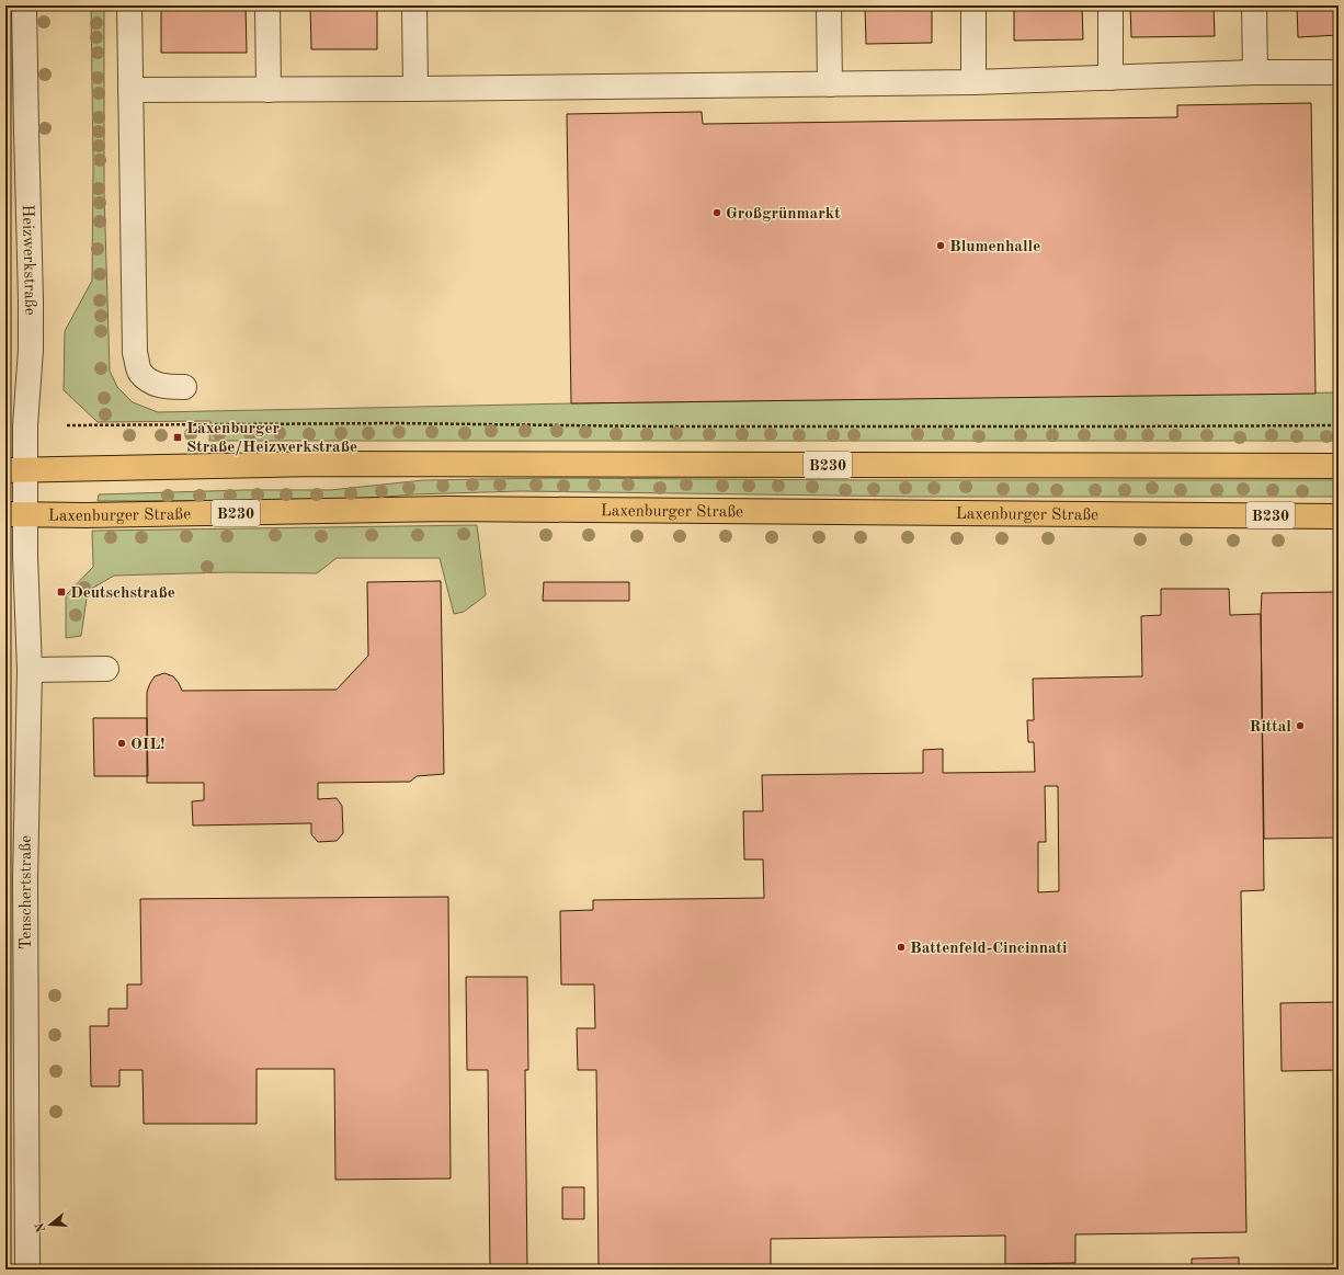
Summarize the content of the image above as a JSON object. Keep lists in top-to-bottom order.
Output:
{
  "streets": {
    "main road": ["B230", "Laxenburger Straße"],
    "street": ["Heizwerkstraße", "Tenschertstraße"]
  },
  "crossings": [
    ["Heizwerkstraße", "B230"],
    ["Heizwerkstraße", "Laxenburger Straße"],
    ["Heizwerkstraße", "Tenschertstraße"],
    ["Laxenburger Straße", "Tenschertstraße"]
  ],
  "places": {
    "other": [
      "Großgrünmarkt",
      "Blumenhalle",
      "Rittal",
      "OIL!",
      "Battenfeld-Cincinnati"
    ],
    "transit": ["Laxenburger Straße/Heizwerkstraße", "Deutschstraße"]
  },
  "north": "left"
}
